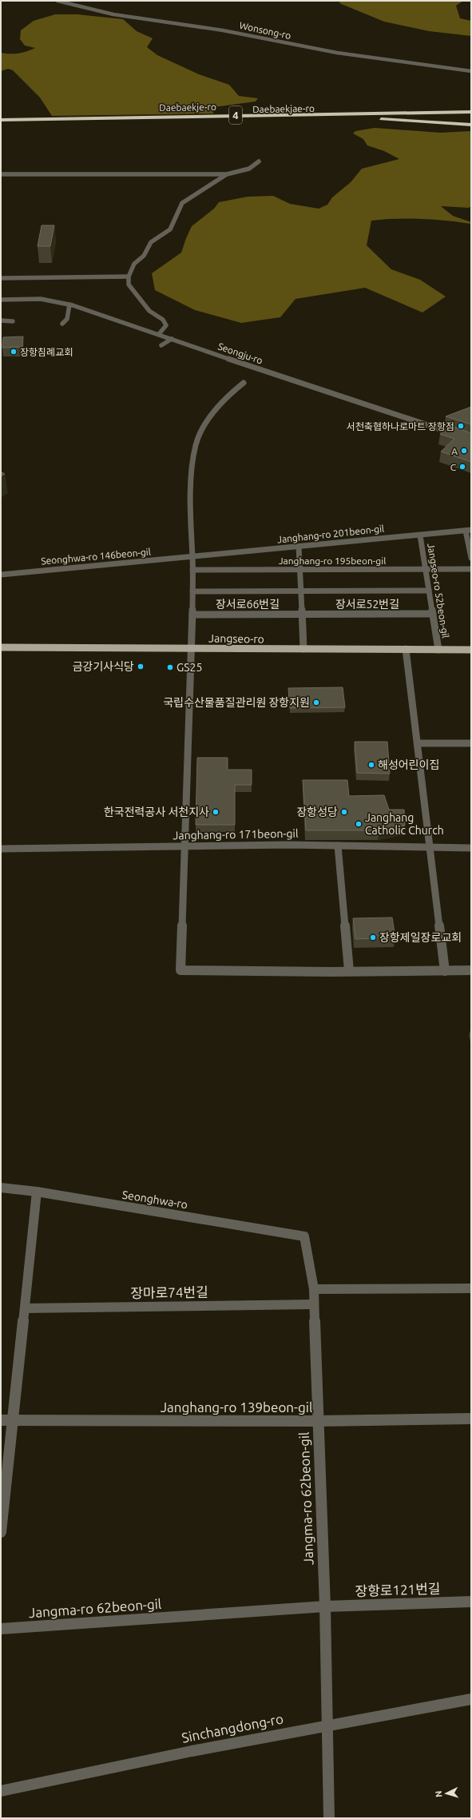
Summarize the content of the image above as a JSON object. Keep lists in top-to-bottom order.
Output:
{
  "streets": {
    "highway": ["Daebaekje-ro", "Daebaekjae-ro", "4"],
    "main road": ["Jangseo-ro"],
    "street": [
      "Wonsong-ro",
      "Seongju-ro",
      "Janghang-ro 201beon-gil",
      "Seonghwa-ro 146beon-gil",
      "Janghang-ro 195beon-gil",
      "Jangseo-ro 52beon-gil",
      "장서로66번길",
      "장서로52번길",
      "Janghang-ro 171beon-gil",
      "Seonghwa-ro",
      "장마로74번길",
      "Janghang-ro 139beon-gil",
      "Jangma-ro 62beon-gil",
      "장항로121번길",
      "Sinchangdong-ro"
    ]
  },
  "crossings": [
    ["Daebaekje-ro", "Daebaekjae-ro"],
    ["Janghang-ro 201beon-gil", "Seonghwa-ro 146beon-gil"],
    ["Janghang-ro 201beon-gil", "Jangseo-ro 52beon-gil"],
    ["Janghang-ro 195beon-gil", "Jangseo-ro 52beon-gil"],
    ["Jangseo-ro 52beon-gil", "장서로52번길"],
    ["Jangseo-ro 52beon-gil", "Jangseo-ro"],
    ["장서로66번길", "장서로52번길"],
    ["Seonghwa-ro", "Jangma-ro 62beon-gil"],
    ["장마로74번길", "Jangma-ro 62beon-gil"],
    ["Janghang-ro 139beon-gil", "Jangma-ro 62beon-gil"],
    ["Jangma-ro 62beon-gil", "장항로121번길"],
    ["Jangma-ro 62beon-gil", "Sinchangdong-ro"]
  ],
  "places": [
    "장항침례교회",
    "서천축협하나로마트 장항점",
    "A",
    "C",
    "금강기사식당",
    "GS25",
    "국립수산물품질관리원 장항지원",
    "해성어린이집",
    "한국전력공사 서천지사",
    "장항성당",
    "Janghang Catholic Church",
    "장항제일장로교회"
  ],
  "north": "left"
}
